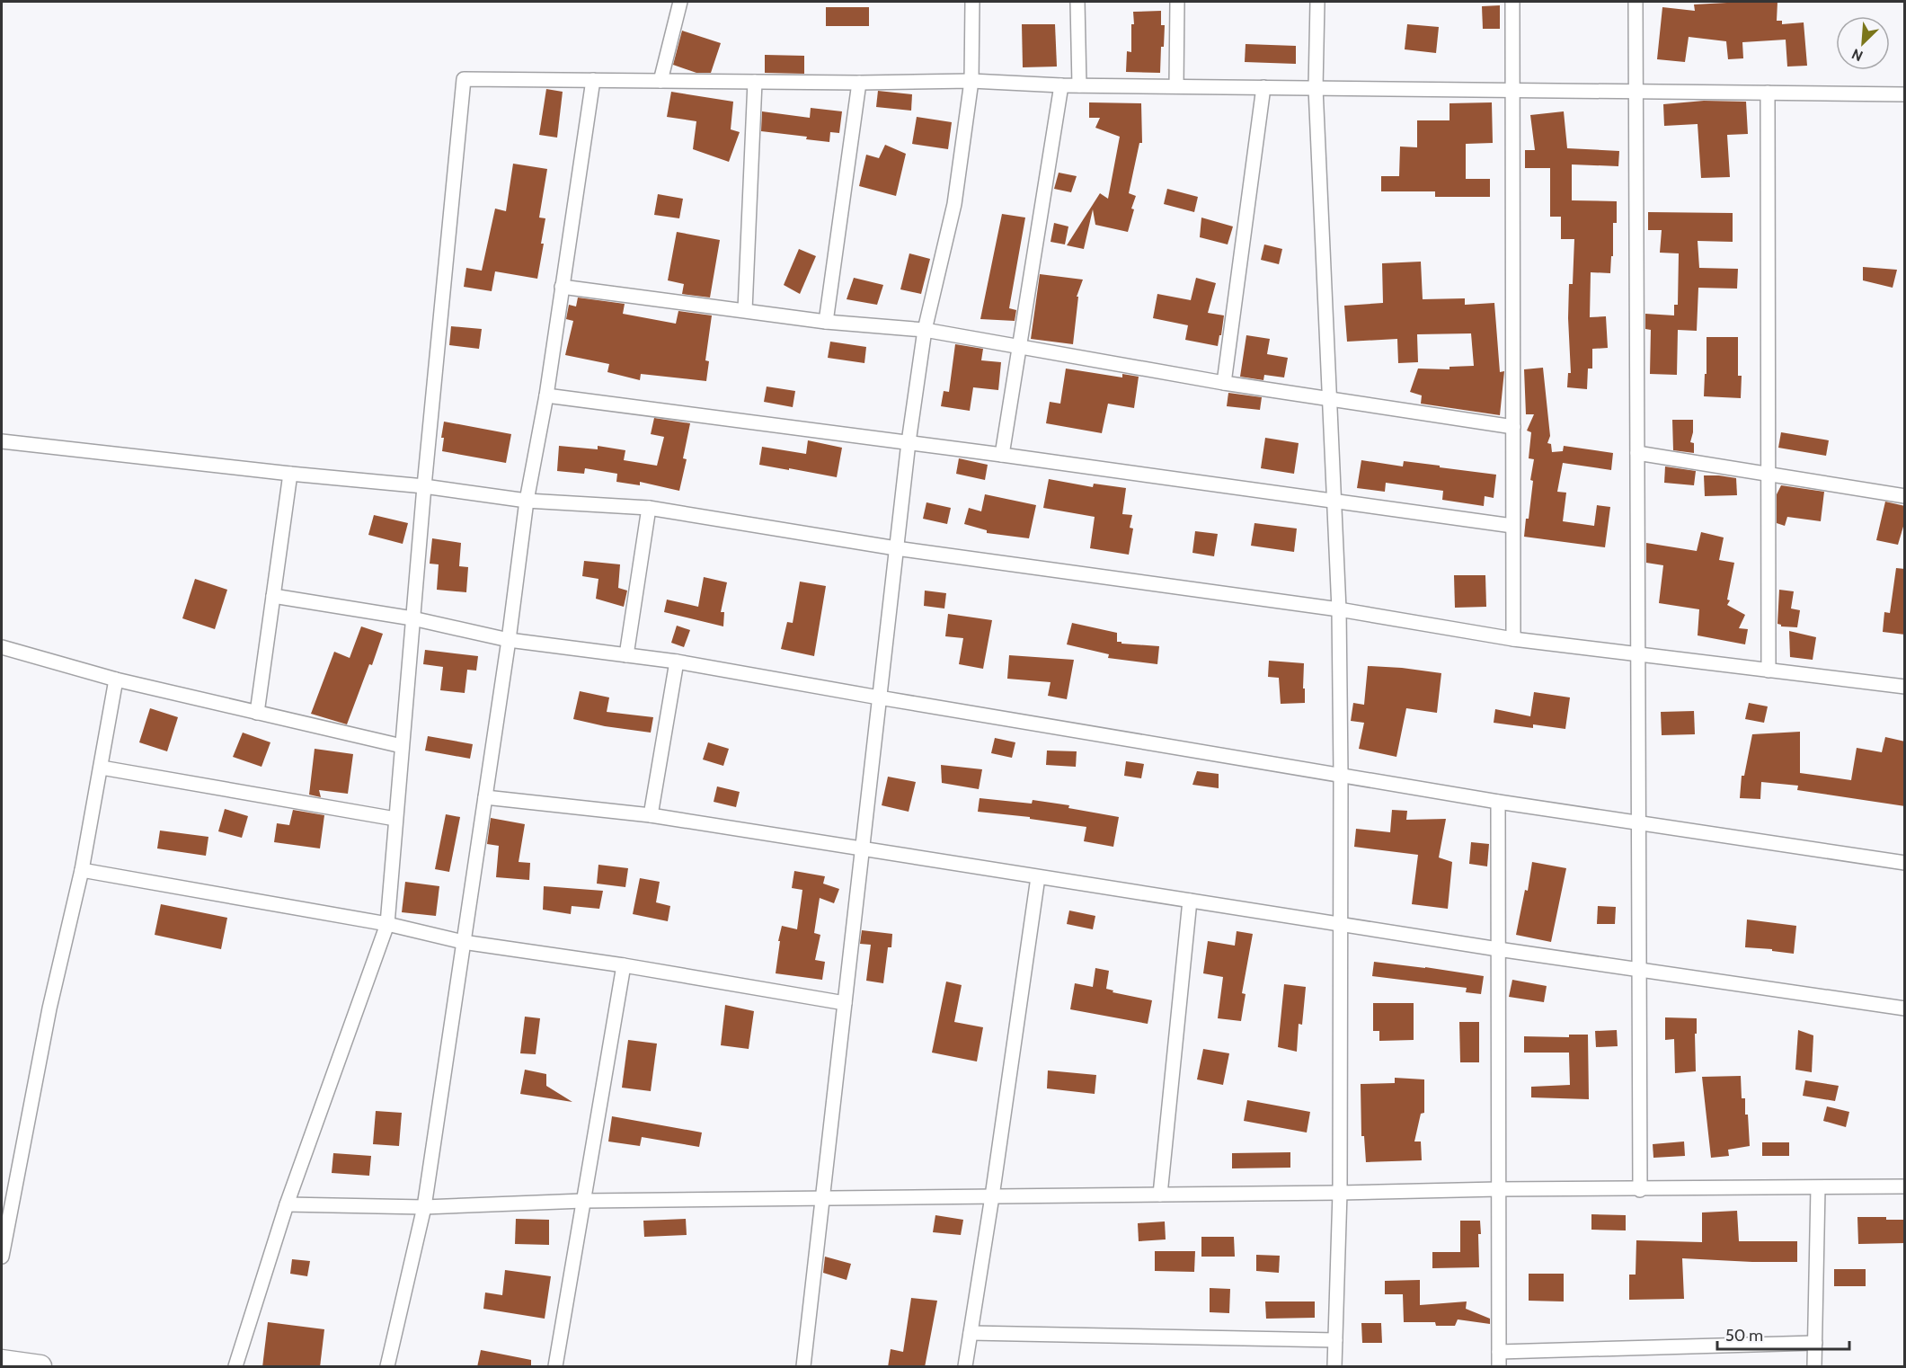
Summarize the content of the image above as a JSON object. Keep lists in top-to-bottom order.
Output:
{
  "scale_bar": "50 m",
  "north": "bottom left"
}
